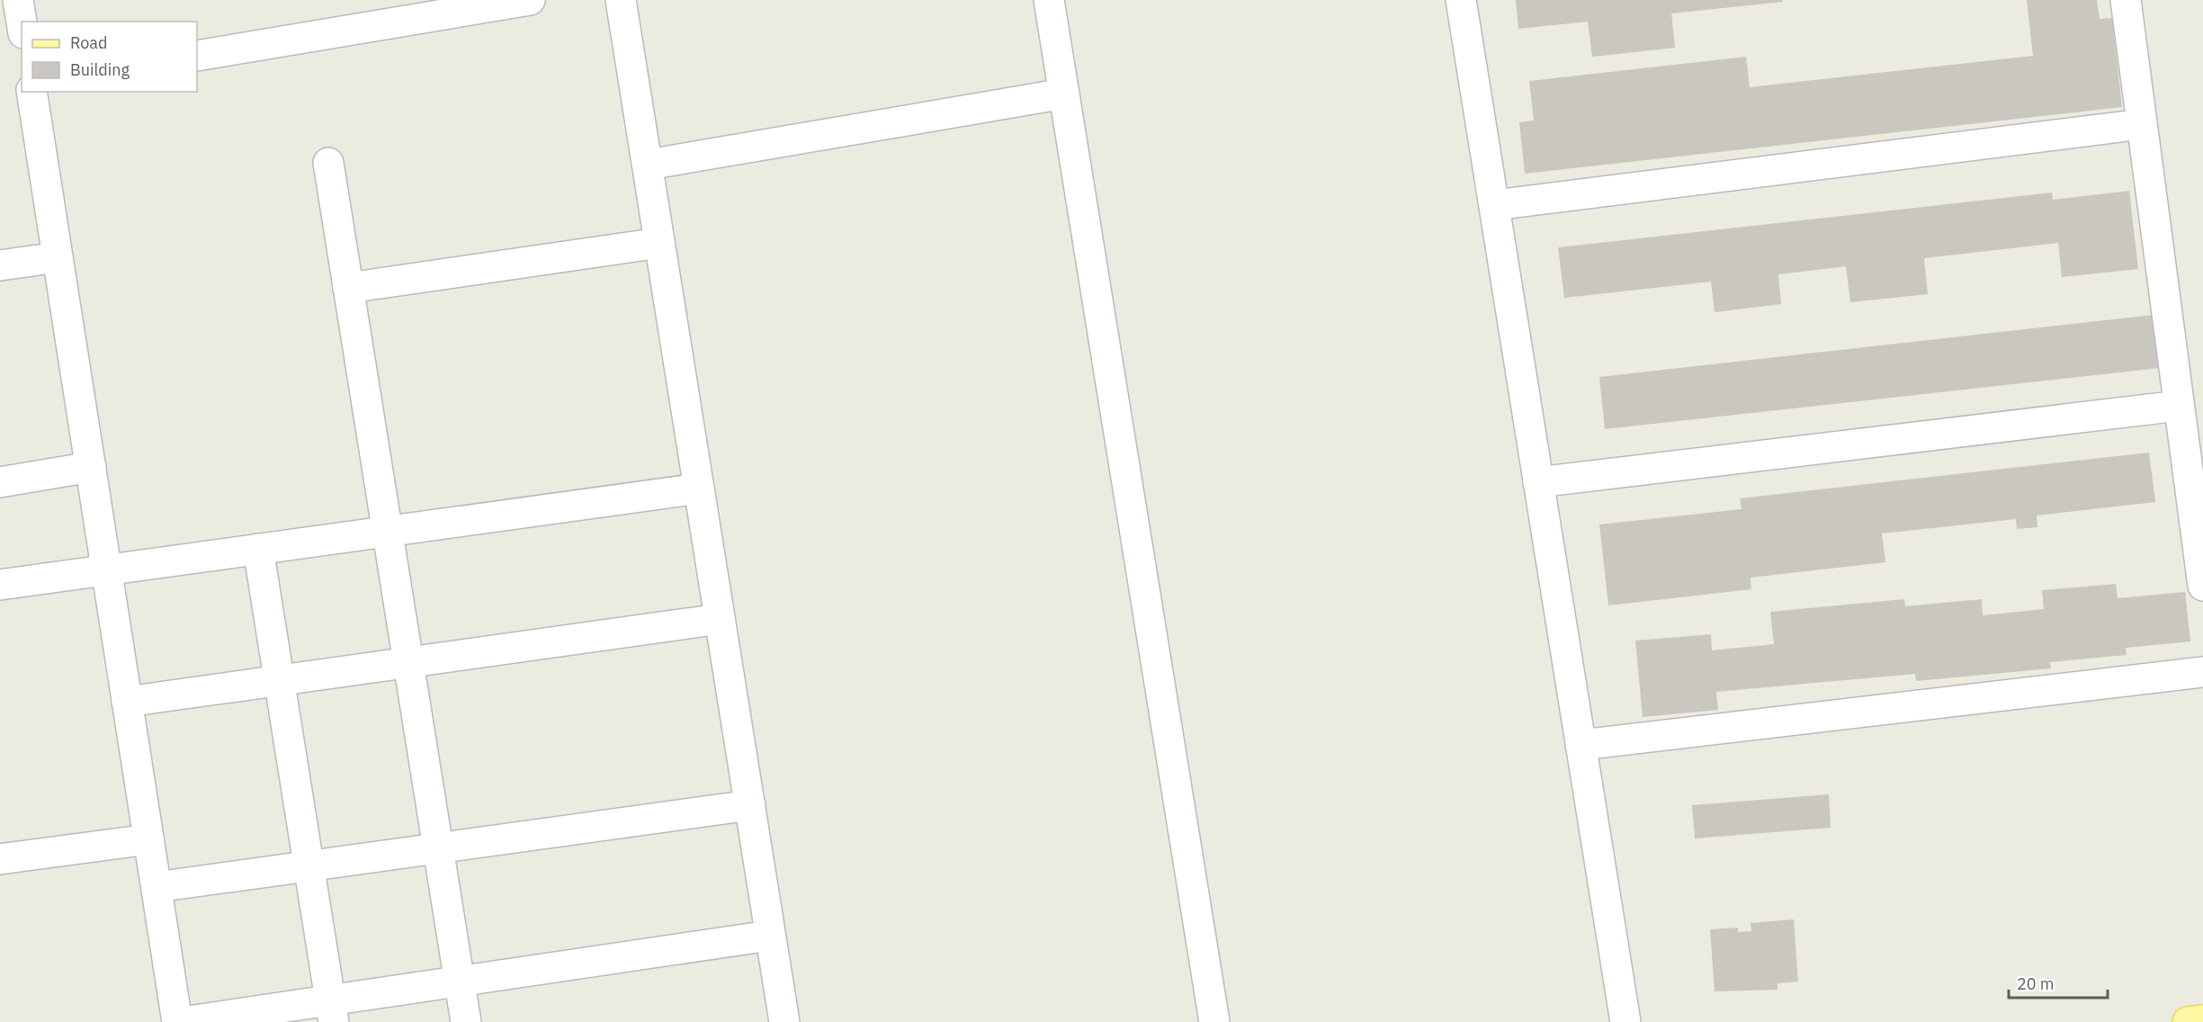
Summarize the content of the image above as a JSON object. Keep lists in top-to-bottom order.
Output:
{
  "legend": ["Road", "Building"],
  "scale_bar": "20 m"
}
